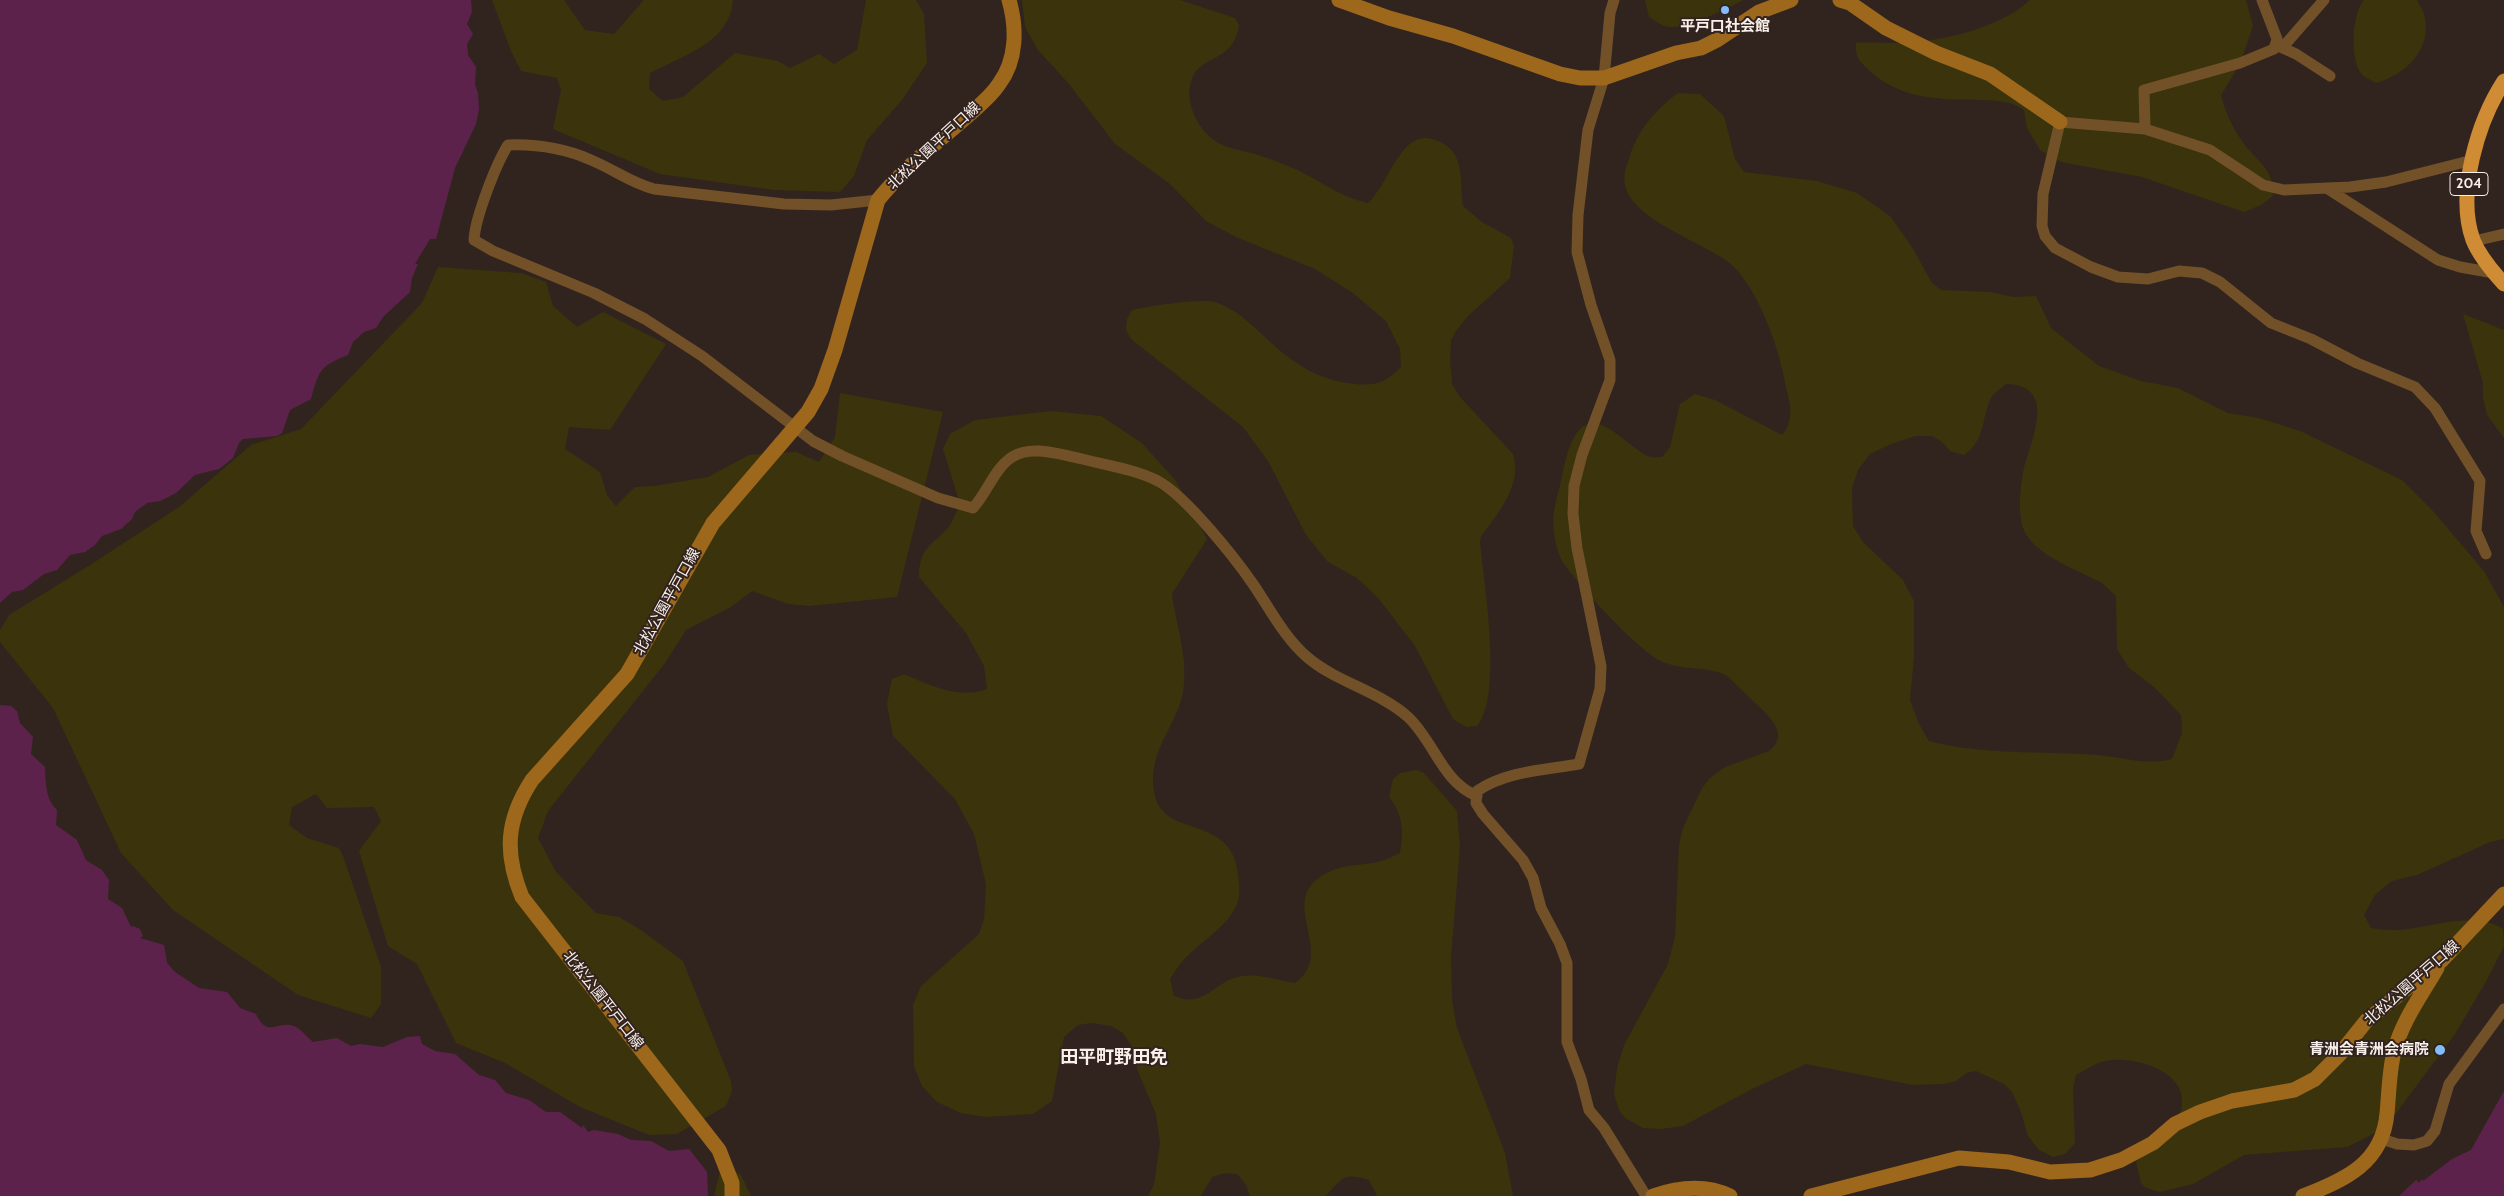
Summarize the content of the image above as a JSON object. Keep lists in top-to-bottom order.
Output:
{
  "streets": {
    "highway": ["204"],
    "main road": ["北松公園平戸口線"]
  },
  "districts": ["田平町野田免"],
  "places": ["平戸口社会館", "青洲会青洲会病院"]
}
